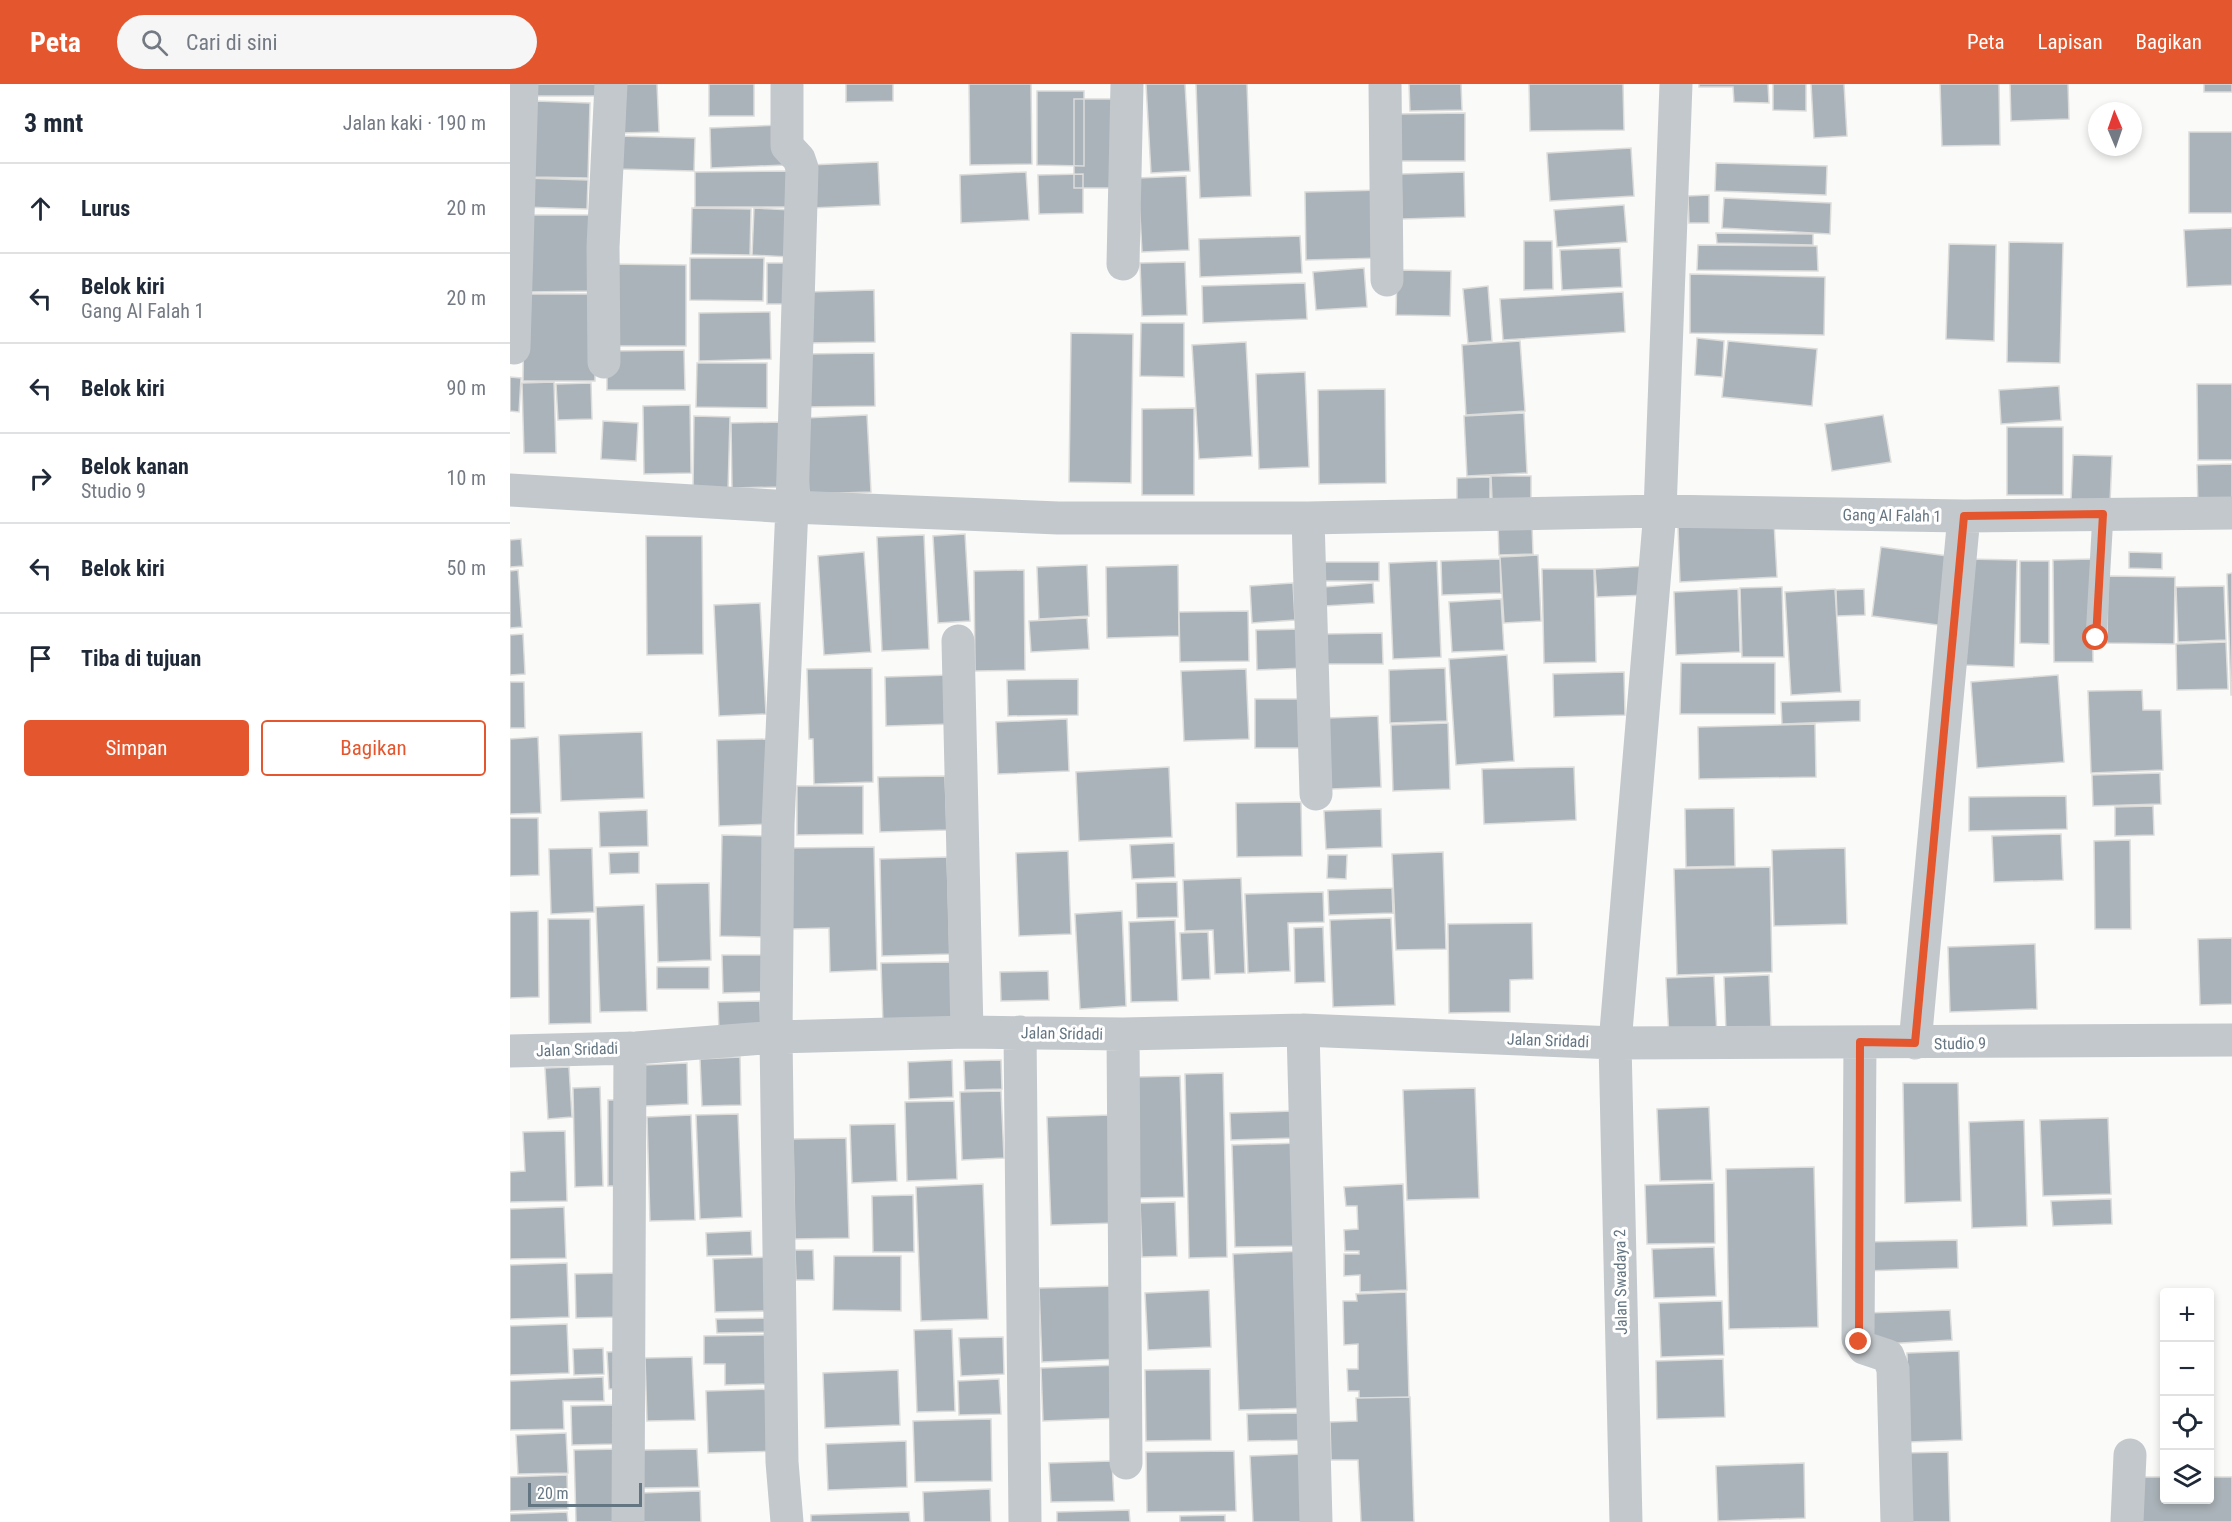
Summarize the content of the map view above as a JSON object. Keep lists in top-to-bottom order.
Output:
{
  "streets": {
    "street": [
      "Gang Al Falah 1",
      "Jalan Sridadi",
      "Studio 9",
      "Jalan Swadaya 2"
    ]
  },
  "crossings": [
    ["Gang Al Falah 1", "Jalan Swadaya 2"],
    ["Jalan Sridadi", "Studio 9"],
    ["Jalan Sridadi", "Jalan Swadaya 2"],
    ["Studio 9", "Jalan Swadaya 2"]
  ],
  "scale_bar": "20 m",
  "north": "top",
  "page": {
    "header": "Peta",
    "search": "Cari di sini",
    "nav": ["Peta", "Lapisan", "Bagikan"],
    "heading": ["3 mnt", "Jalan kaki · 190 m"],
    "list": [
      ["Lurus", "20 m"],
      ["Belok kiri", "Gang Al Falah 1", "20 m"],
      ["Belok kiri", "90 m"],
      ["Belok kanan", "Studio 9", "10 m"],
      ["Belok kiri", "50 m"],
      "Tiba di tujuan"
    ],
    "buttons": ["Simpan", "Bagikan"],
    "map_buttons": ["+", "−"],
    "scale": "20 m"
  }
}
